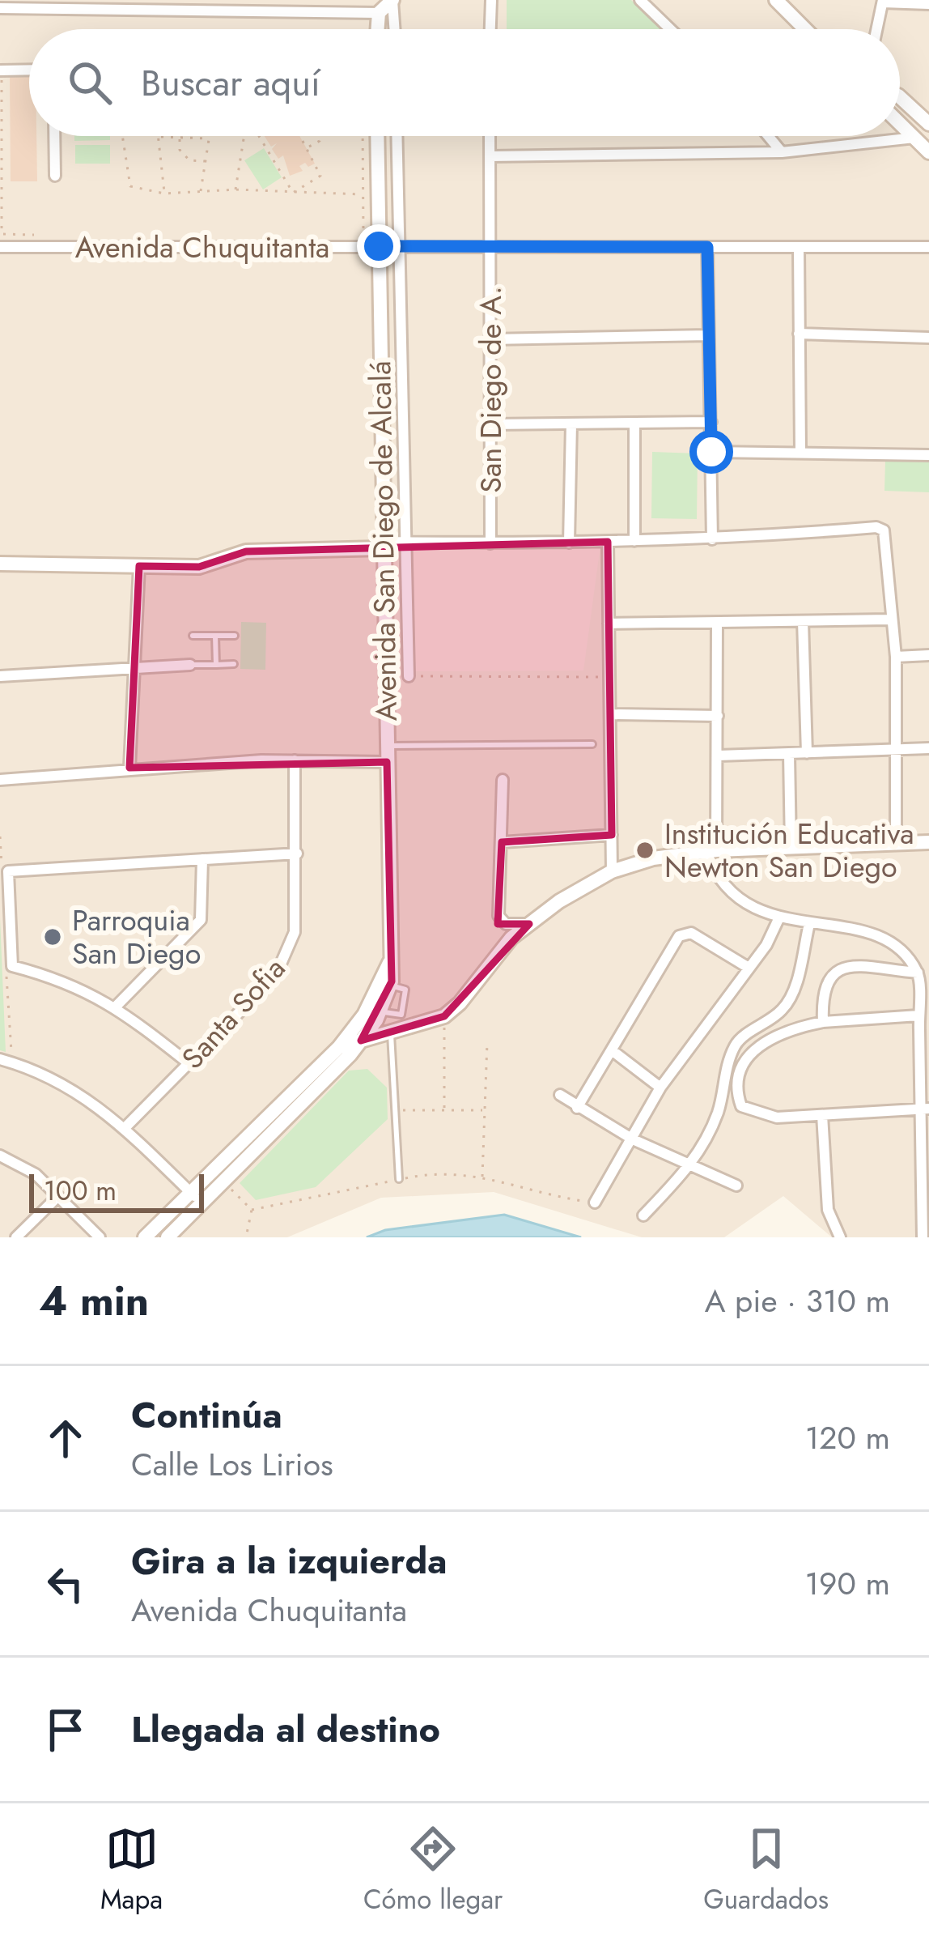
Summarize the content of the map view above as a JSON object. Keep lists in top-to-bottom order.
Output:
{
  "streets": {
    "street": [
      "Avenida Chuquitanta",
      "San Diego de A.",
      "Avenida San Diego de Alcalá",
      "Santa Sofia"
    ]
  },
  "crossings": [
    ["Avenida Chuquitanta", "San Diego de A."],
    ["Avenida Chuquitanta", "Avenida San Diego de Alcalá"]
  ],
  "places": ["Institución Educativa Newton San Diego", "Parroquia San Diego"],
  "scale_bar": "100 m",
  "page": {
    "search": "Buscar aquí",
    "scale": "100 m",
    "heading": ["4 min", "A pie · 310 m"],
    "list": [
      ["Continúa", "Calle Los Lirios", "120 m"],
      ["Gira a la izquierda", "Avenida Chuquitanta", "190 m"],
      "Llegada al destino"
    ],
    "nav": ["Mapa", "Cómo llegar", "Guardados"]
  }
}
